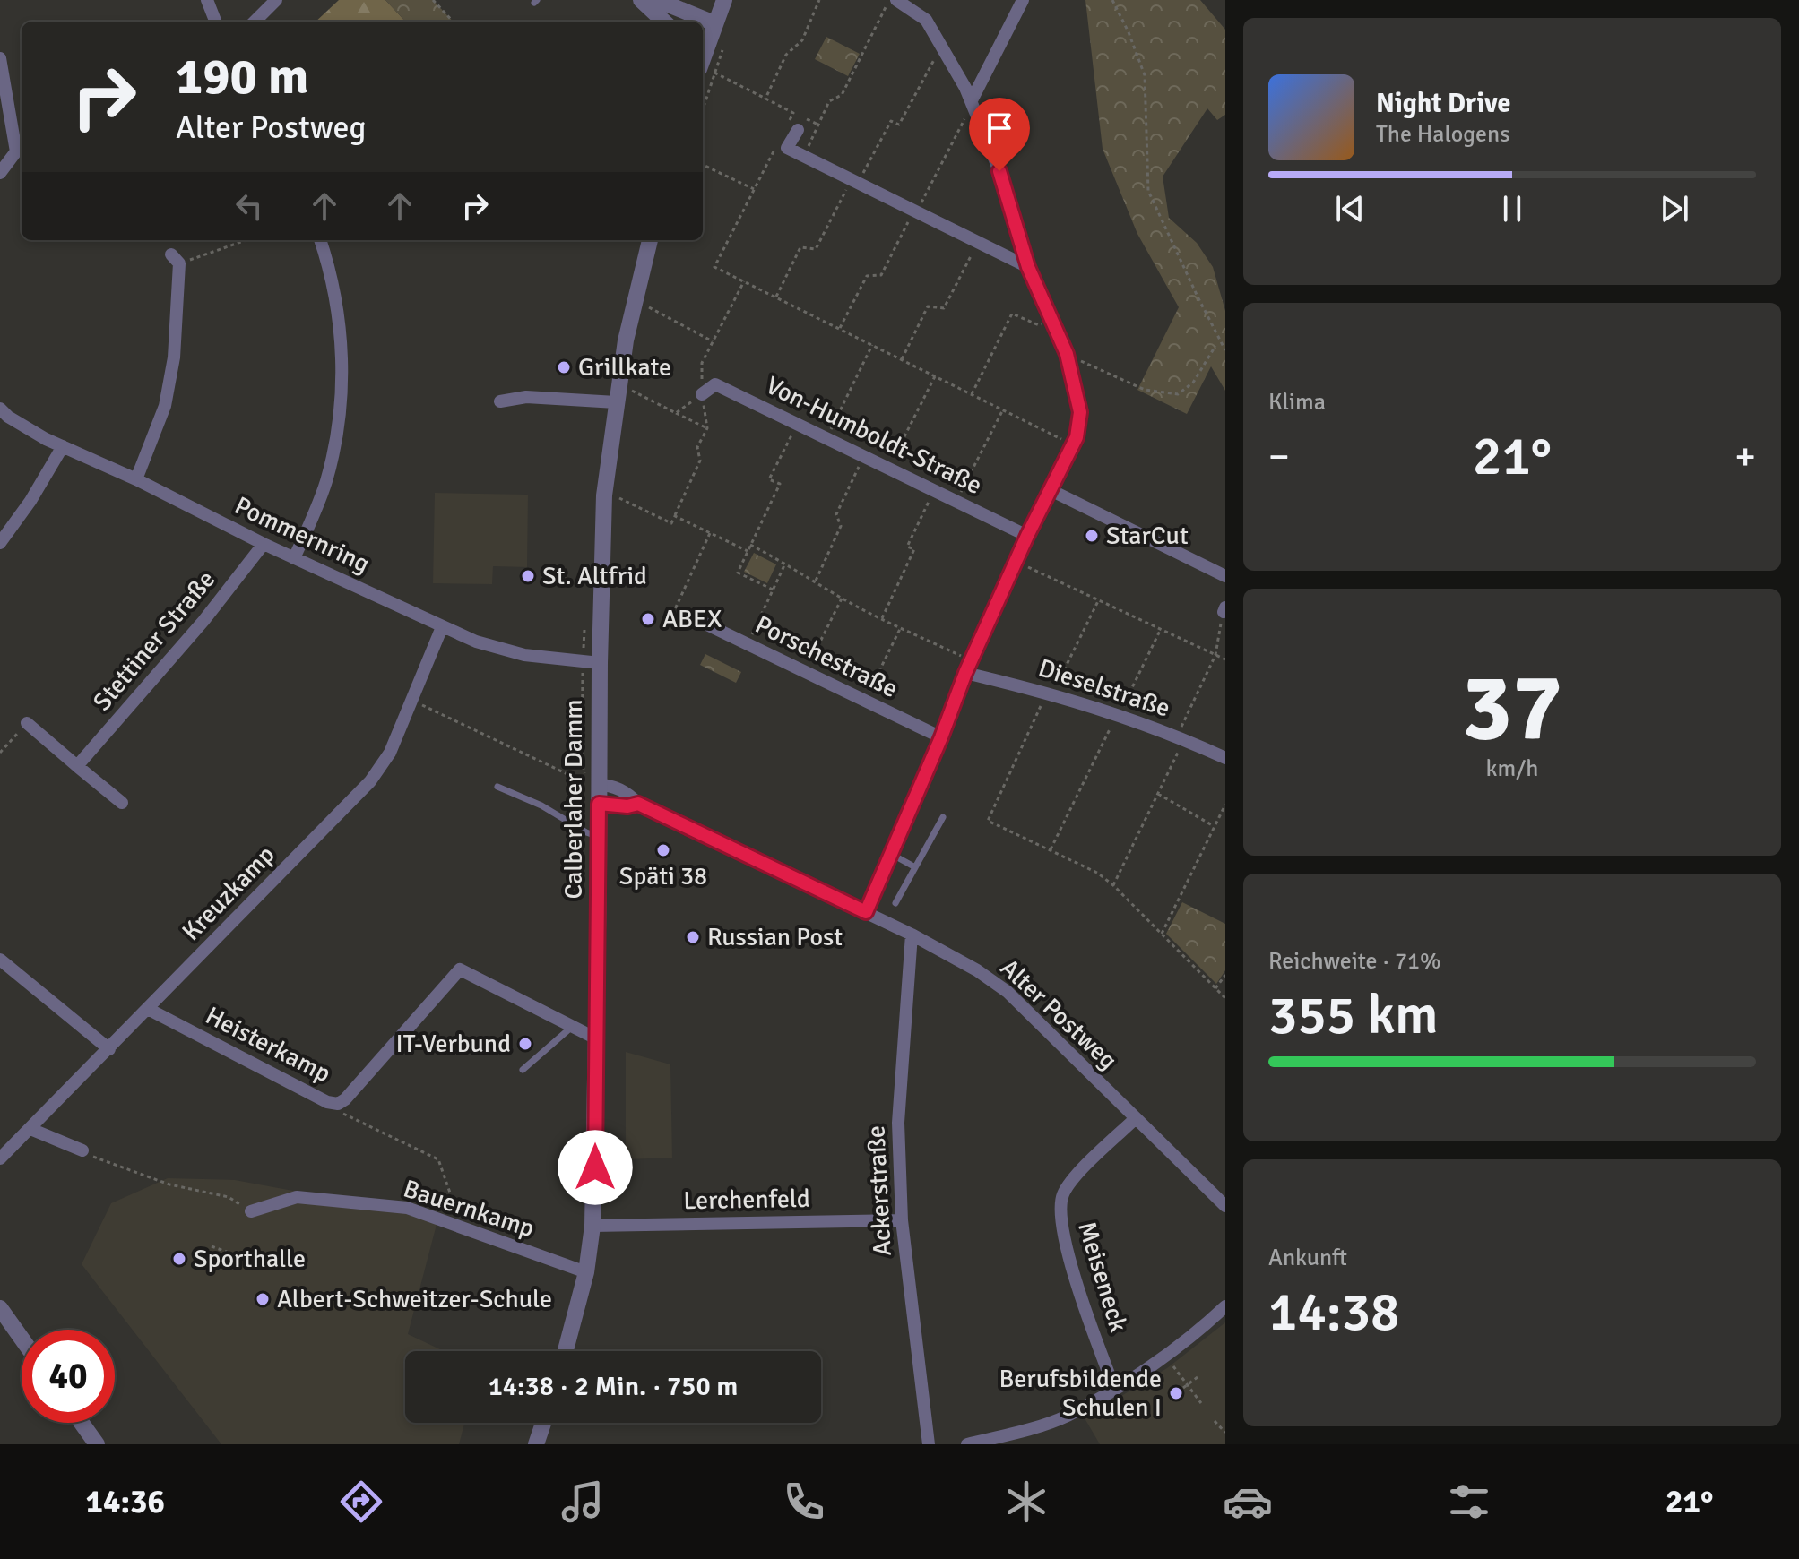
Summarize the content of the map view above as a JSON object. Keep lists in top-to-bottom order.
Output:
{
  "streets": {
    "street": [
      "Von-Humboldt-Straße",
      "Pommernring",
      "Stettiner Straße",
      "Porschestraße",
      "Dieselstraße",
      "Calberlaher Damm",
      "Kreuzkamp",
      "Alter Postweg",
      "Heisterkamp",
      "Ackerstraße",
      "Lerchenfeld",
      "Bauernkamp",
      "Meiseneck"
    ]
  },
  "crossings": [
    ["Pommernring", "Stettiner Straße"],
    ["Pommernring", "Calberlaher Damm"],
    ["Pommernring", "Kreuzkamp"],
    ["Calberlaher Damm", "Alter Postweg"],
    ["Calberlaher Damm", "Heisterkamp"],
    ["Calberlaher Damm", "Lerchenfeld"],
    ["Calberlaher Damm", "Bauernkamp"],
    ["Kreuzkamp", "Heisterkamp"],
    ["Alter Postweg", "Ackerstraße"],
    ["Alter Postweg", "Meiseneck"],
    ["Ackerstraße", "Lerchenfeld"]
  ],
  "places": [
    "Grillkate",
    "StarCut",
    "St. Altfrid",
    "ABEX",
    "Späti 38",
    "Russian Post",
    "IT-Verbund",
    "Sporthalle",
    "Albert-Schweitzer-Schule",
    "Berufsbildende Schulen I"
  ],
  "page": {
    "turn": ["190 m", "Alter Postweg"],
    "song": ["Night Drive", "The Halogens"],
    "tile": [
      "Klima",
      ["37", "km/h"],
      ["Reichweite · 71%", "355 km"],
      ["Ankunft", "14:38"]
    ],
    "heat": ["−", "21°", "+"],
    "limit": "40",
    "trip": "14:38 · 2 Min. · 750 m",
    "tabs": ["14:36", "21°"]
  }
}
